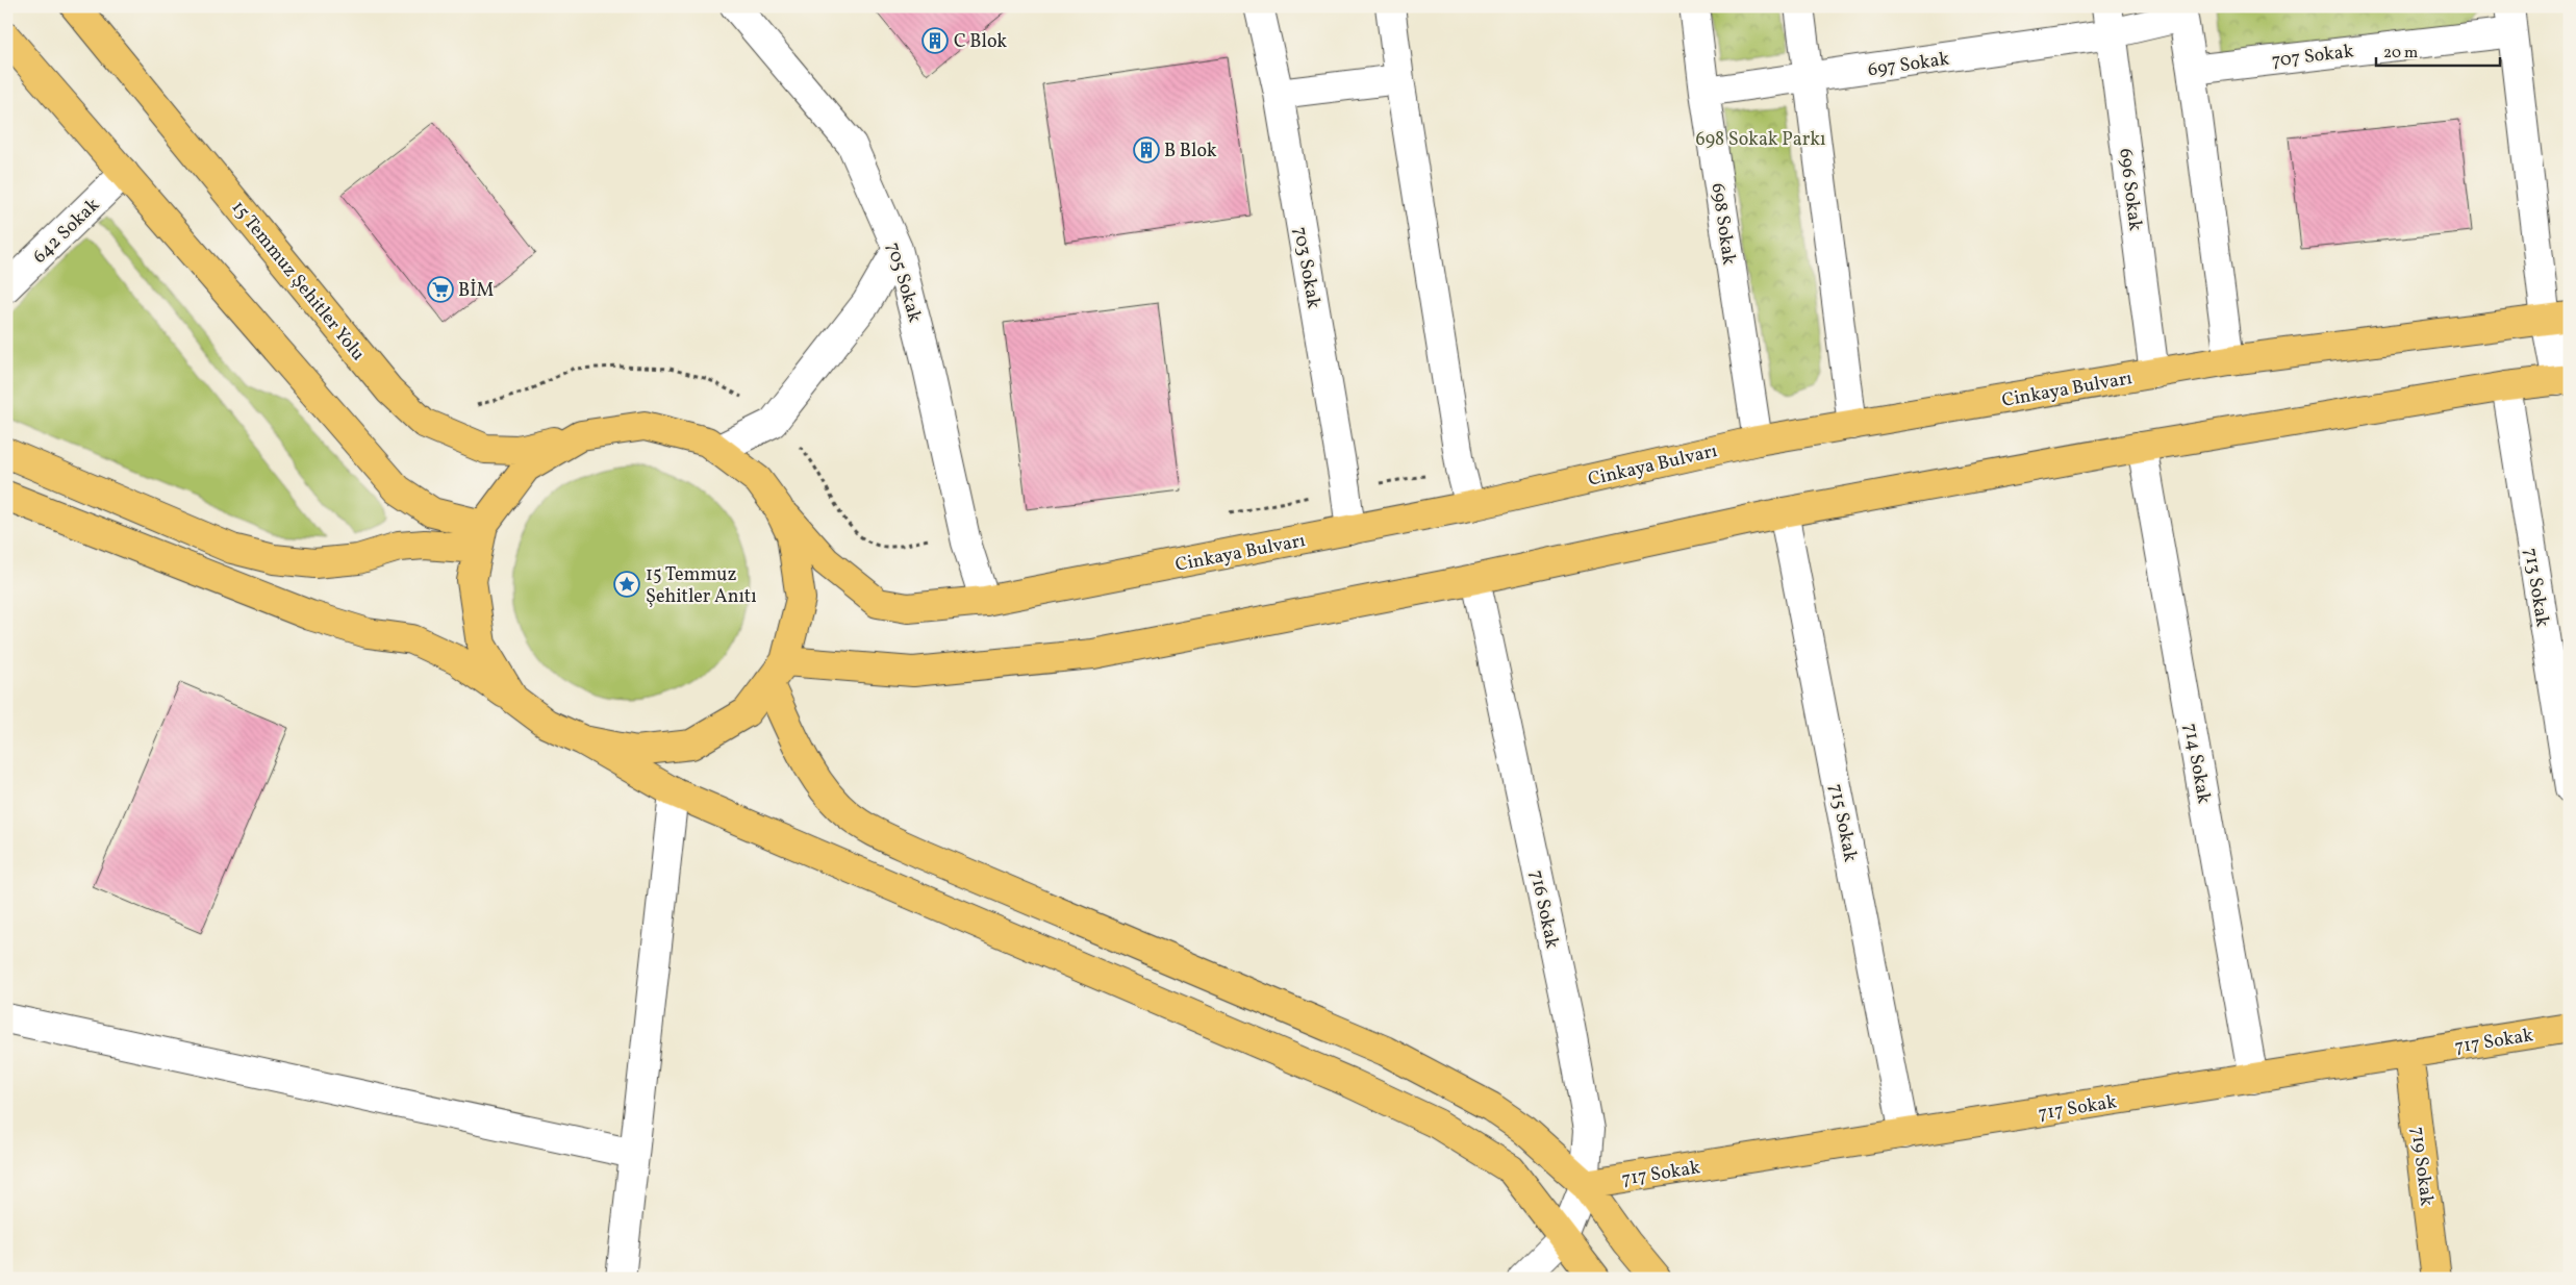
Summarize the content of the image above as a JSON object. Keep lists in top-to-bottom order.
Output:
{
  "streets": {
    "main road": [
      "15 Temmuz Şehitler Yolu",
      "Cinkaya Bulvarı",
      "717 Sokak",
      "719 Sokak"
    ],
    "street": [
      "707 Sokak",
      "697 Sokak",
      "696 Sokak",
      "698 Sokak",
      "642 Sokak",
      "703 Sokak",
      "705 Sokak",
      "713 Sokak",
      "714 Sokak",
      "715 Sokak",
      "716 Sokak"
    ]
  },
  "crossings": [
    ["697 Sokak", "696 Sokak"],
    ["697 Sokak", "698 Sokak"],
    ["696 Sokak", "Cinkaya Bulvarı"],
    ["698 Sokak", "Cinkaya Bulvarı"],
    ["703 Sokak", "Cinkaya Bulvarı"],
    ["15 Temmuz Şehitler Yolu", "Cinkaya Bulvarı"],
    ["705 Sokak", "Cinkaya Bulvarı"],
    ["714 Sokak", "717 Sokak"],
    ["715 Sokak", "717 Sokak"],
    ["716 Sokak", "717 Sokak"],
    ["717 Sokak", "719 Sokak"]
  ],
  "parks": ["698 Sokak Parkı"],
  "places": {
    "building": ["C Blok", "B Blok"],
    "supermarket": ["BİM"],
    "place": ["15 Temmuz Şehitler Anıtı"]
  },
  "scale_bar": "20 m"
}
